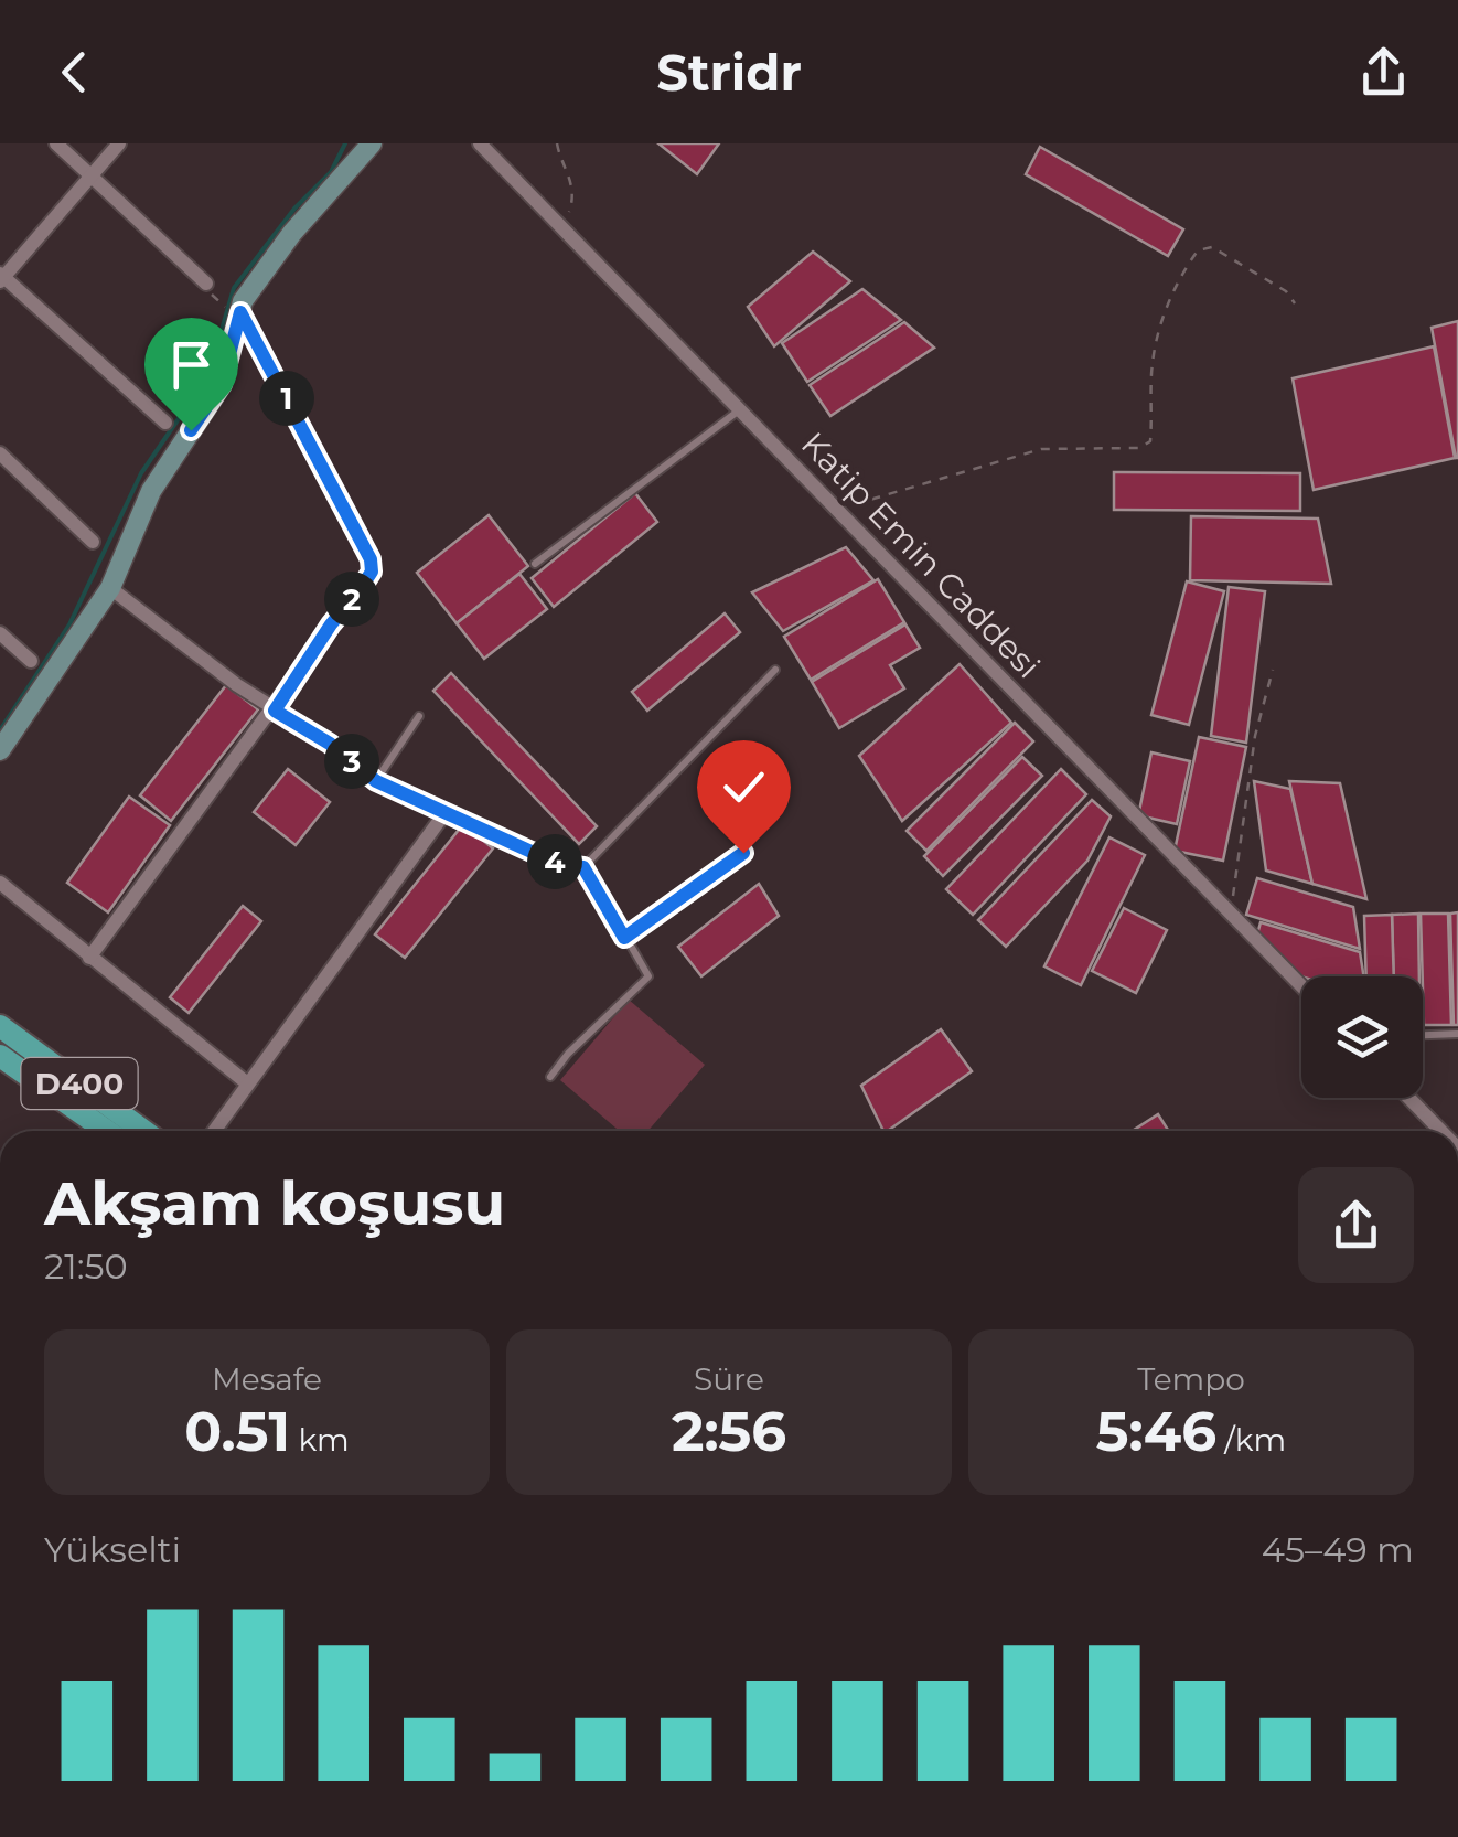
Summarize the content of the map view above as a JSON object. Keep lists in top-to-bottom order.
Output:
{
  "streets": {
    "main road": ["D400"],
    "street": ["Katip Emin Caddesi"]
  },
  "page": {
    "header": "Stridr",
    "pins": [
      "1",
      "2",
      "3",
      "4"
    ],
    "heading": ["Akşam koşusu", "21:50"],
    "stats": [
      ["Mesafe", "0.51 km"],
      ["Süre", "2:56"],
      ["Tempo", "5:46 /km"]
    ],
    "chart": ["Yükselti", "45–49 m"]
  }
}
